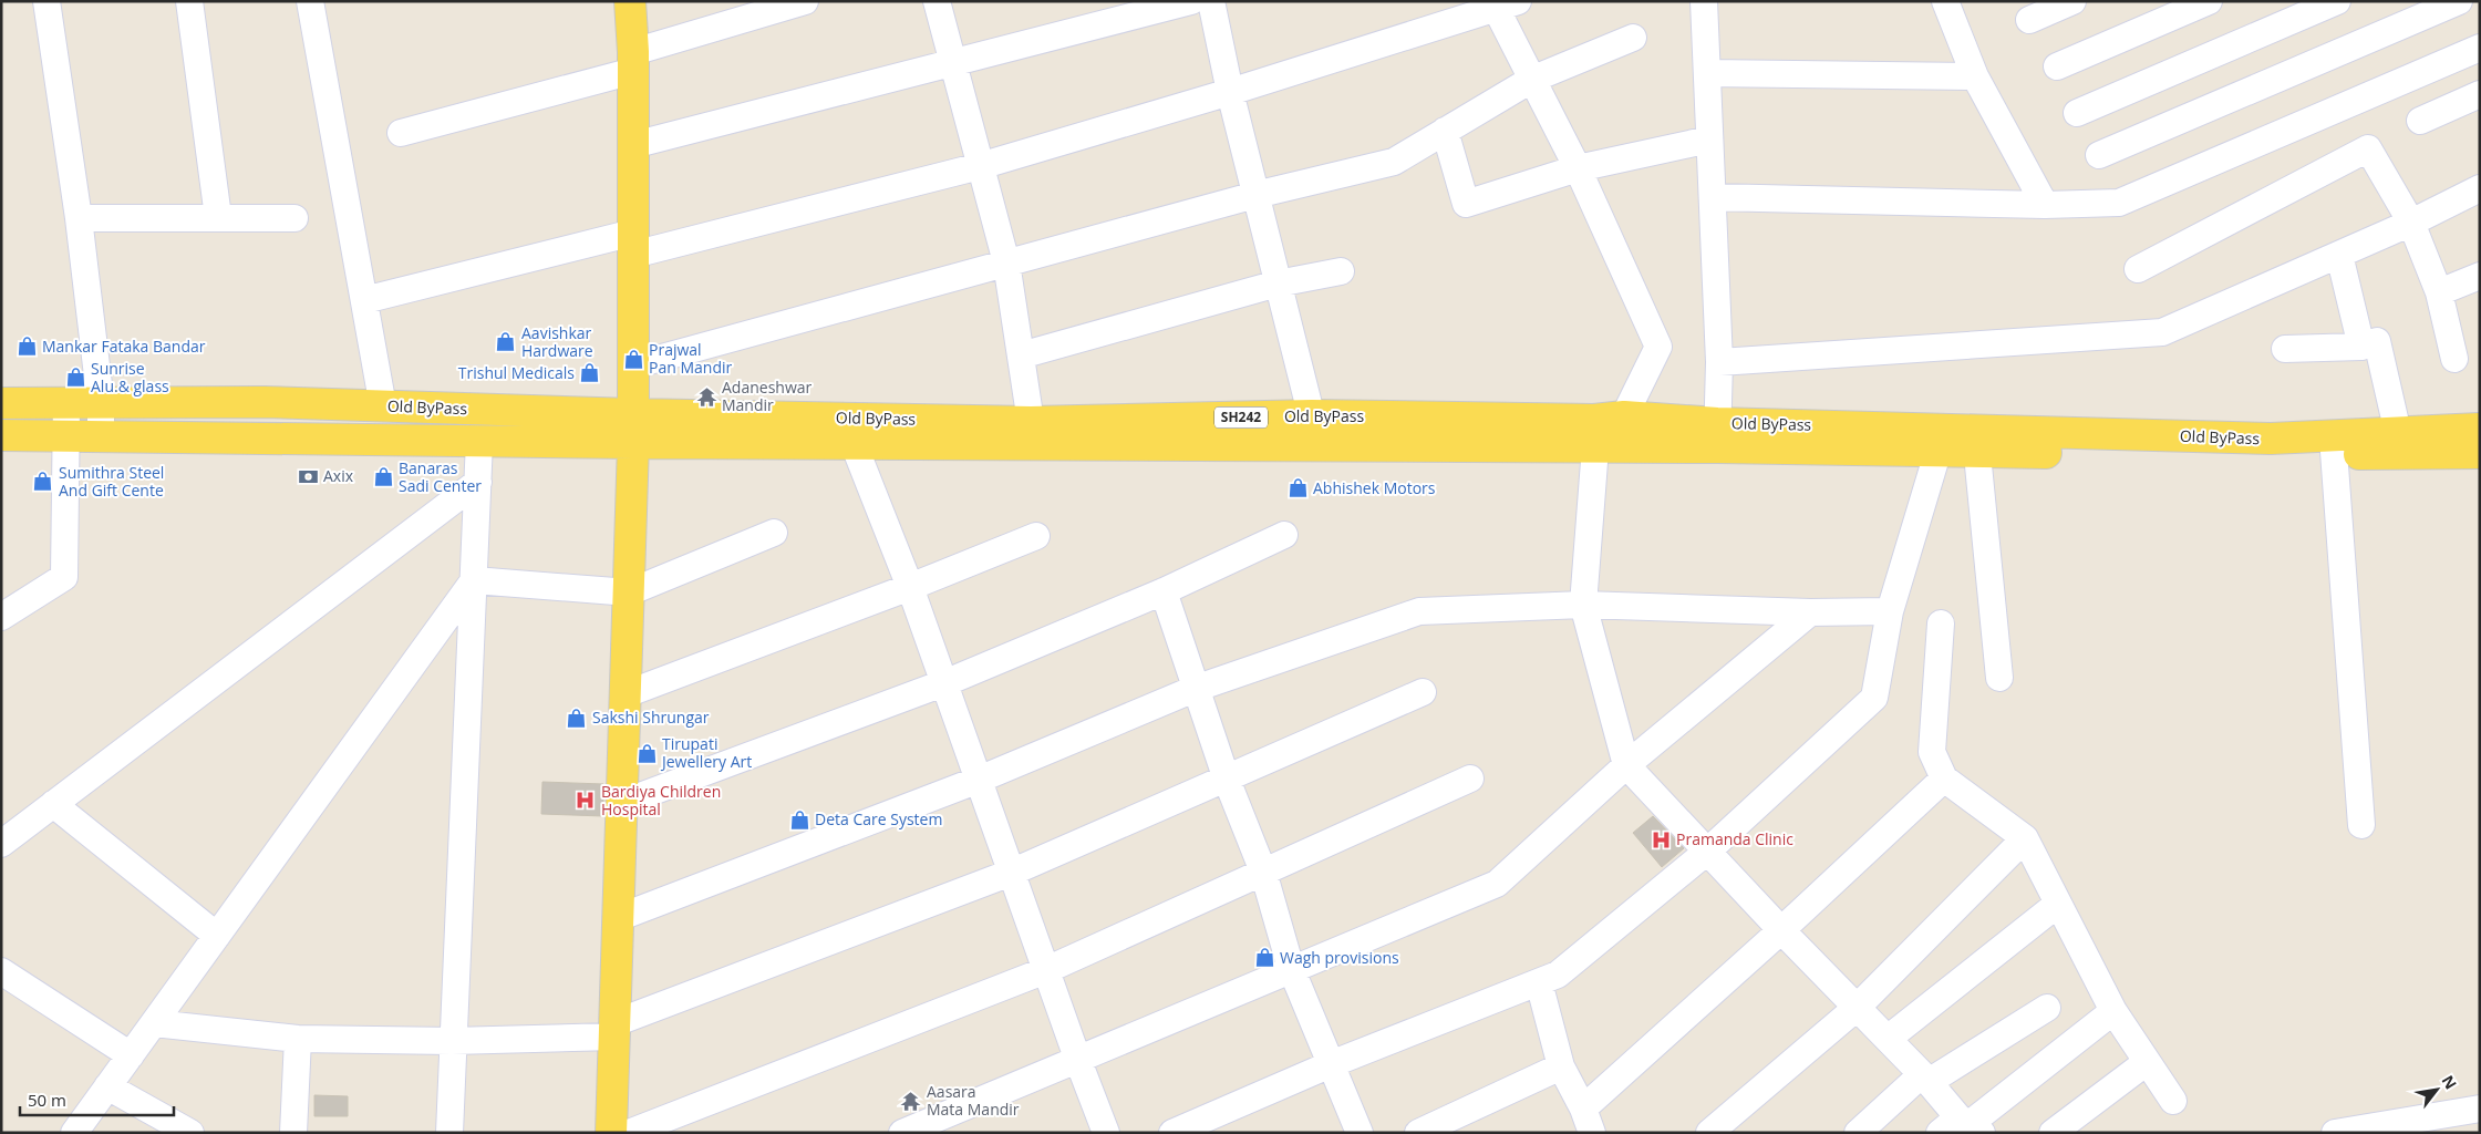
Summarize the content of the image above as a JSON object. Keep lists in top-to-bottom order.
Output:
{
  "streets": {
    "main road": ["Old ByPass", "SH242"]
  },
  "places": {
    "shop": [
      "Aavishkar Hardware",
      "Mankar Fataka Bandar",
      "Prajwal Pan Mandir",
      "Trishul Medicals",
      "Sunrise Alu.& glass",
      "Banaras Sadi Center",
      "Sumithra Steel And Gift Cente",
      "Abhishek Motors",
      "Sakshi Shrungar",
      "Tirupati Jewellery Art",
      "Deta Care System",
      "Wagh provisions"
    ],
    "temple": ["Adaneshwar Mandir", "Aasara Mata Mandir"],
    "bank": ["Axix"],
    "hospital": ["Bardiya Children Hospital", "Pramanda Clinic"]
  },
  "scale_bar": "50 m",
  "north": "top right"
}
